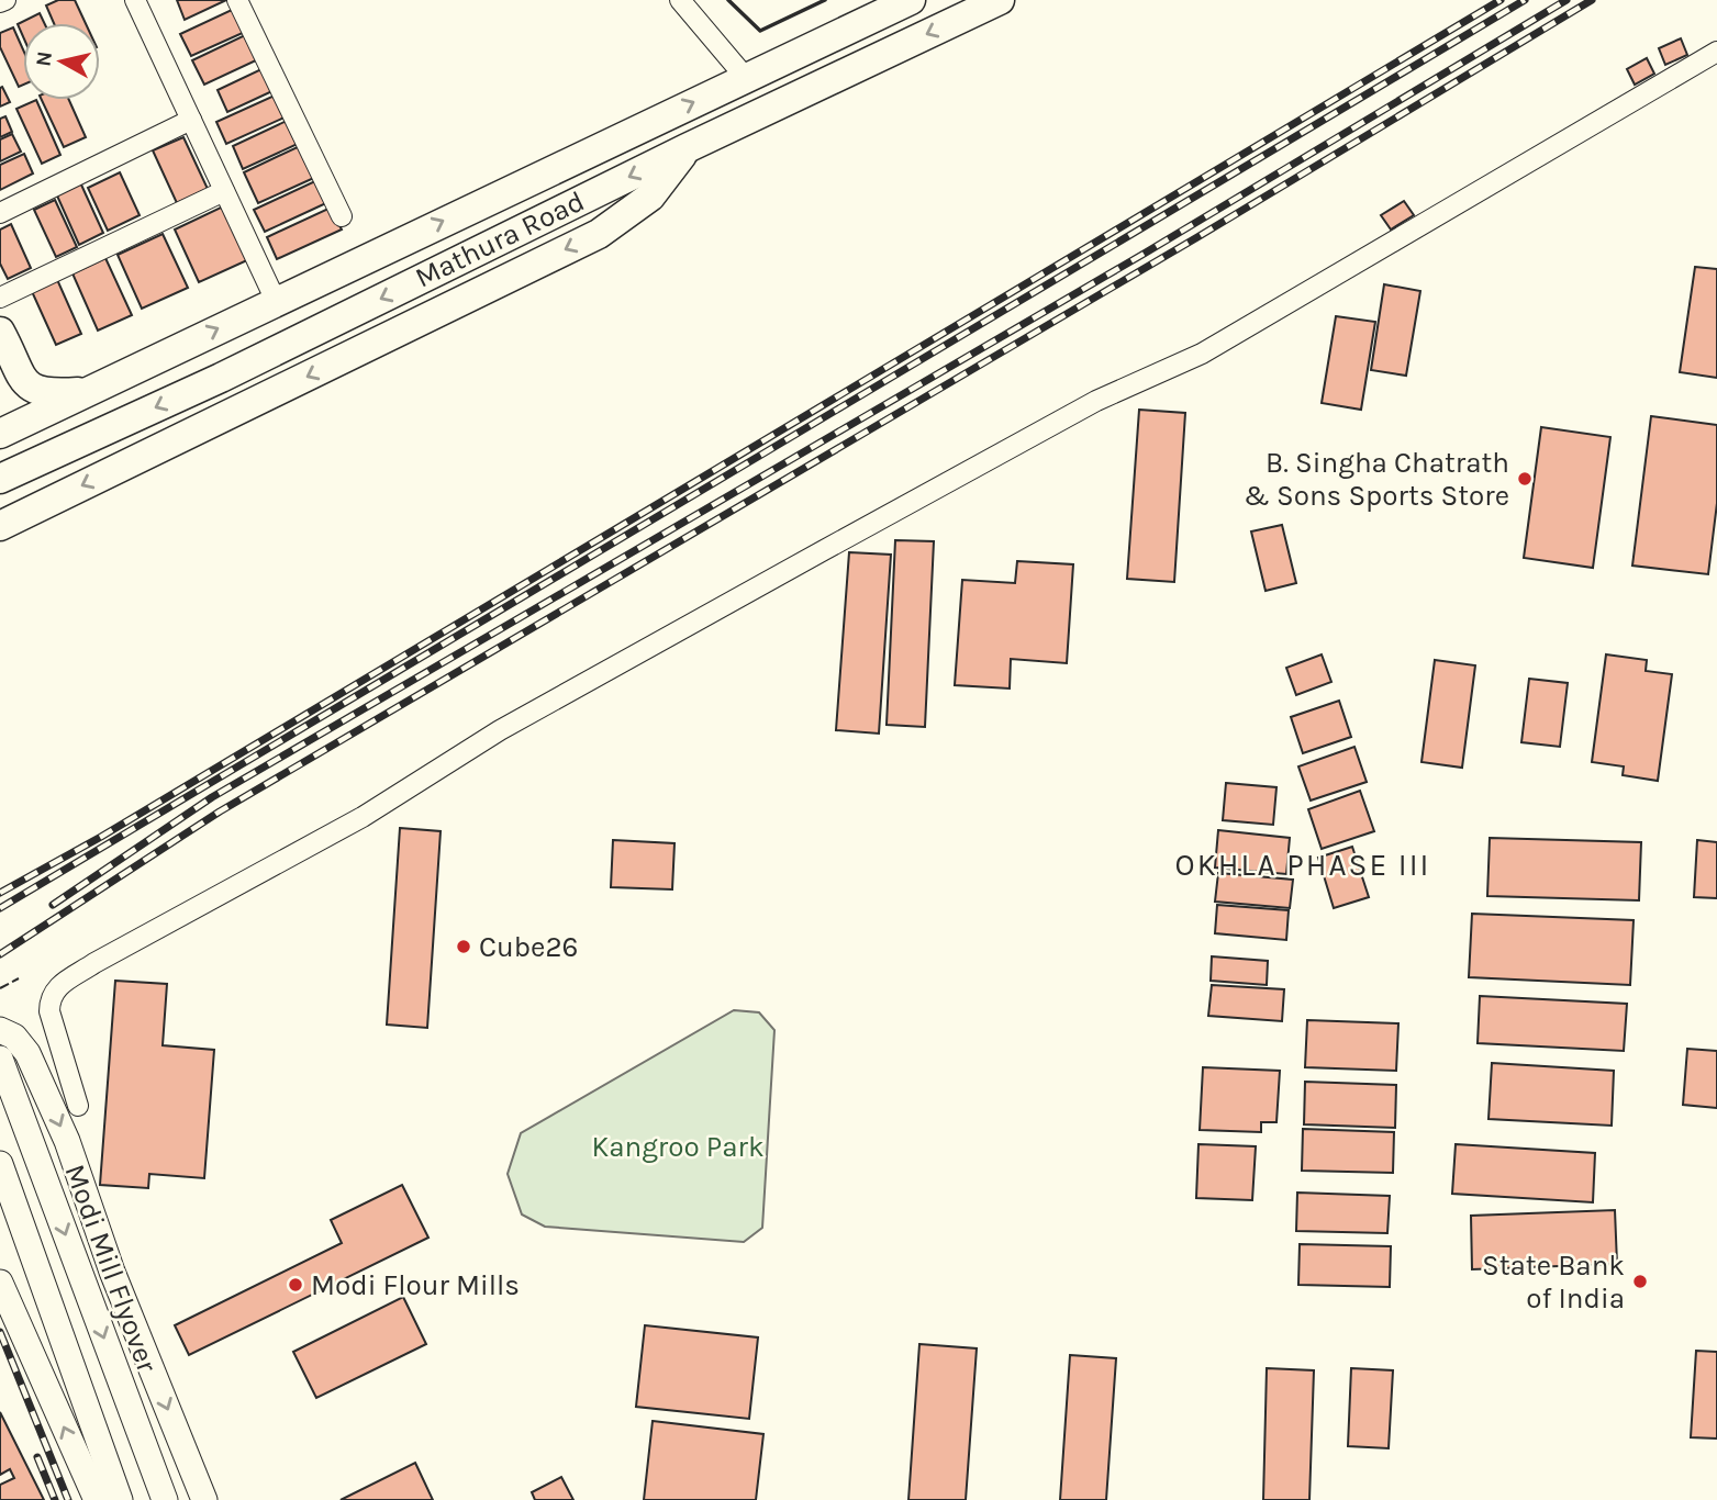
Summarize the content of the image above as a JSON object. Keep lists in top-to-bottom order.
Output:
{
  "streets": {
    "highway": ["Mathura Road"],
    "main road": ["Modi Mill Flyover"]
  },
  "districts": ["OKHLA PHASE III"],
  "parks": ["Kangroo Park"],
  "places": [
    "B. Singha Chatrath & Sons Sports Store",
    "Cube26",
    "State Bank of India",
    "Modi Flour Mills"
  ],
  "north": "left"
}
